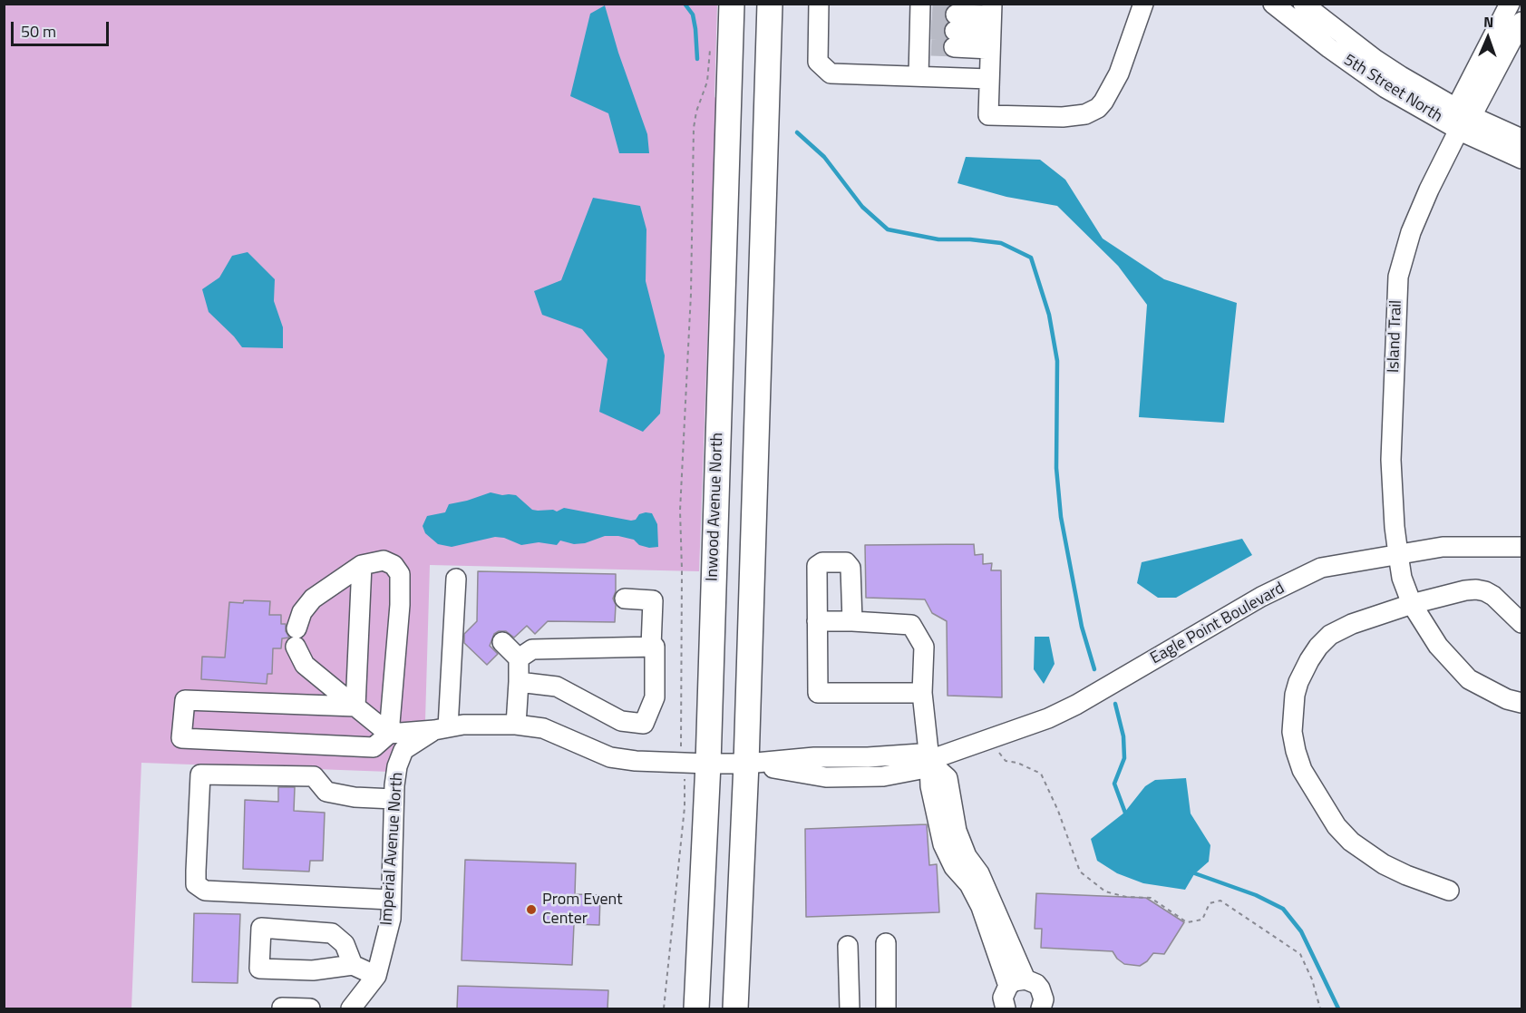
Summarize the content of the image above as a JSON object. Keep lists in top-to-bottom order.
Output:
{
  "streets": {
    "main road": ["Inwood Avenue North"],
    "street": [
      "5th Street North",
      "Island Trail",
      "Eagle Point Boulevard",
      "Imperial Avenue North"
    ]
  },
  "crossings": [
    ["5th Street North", "Island Trail"],
    ["Island Trail", "Eagle Point Boulevard"]
  ],
  "places": ["Prom Event Center"],
  "scale_bar": "50 m",
  "north": "top"
}
